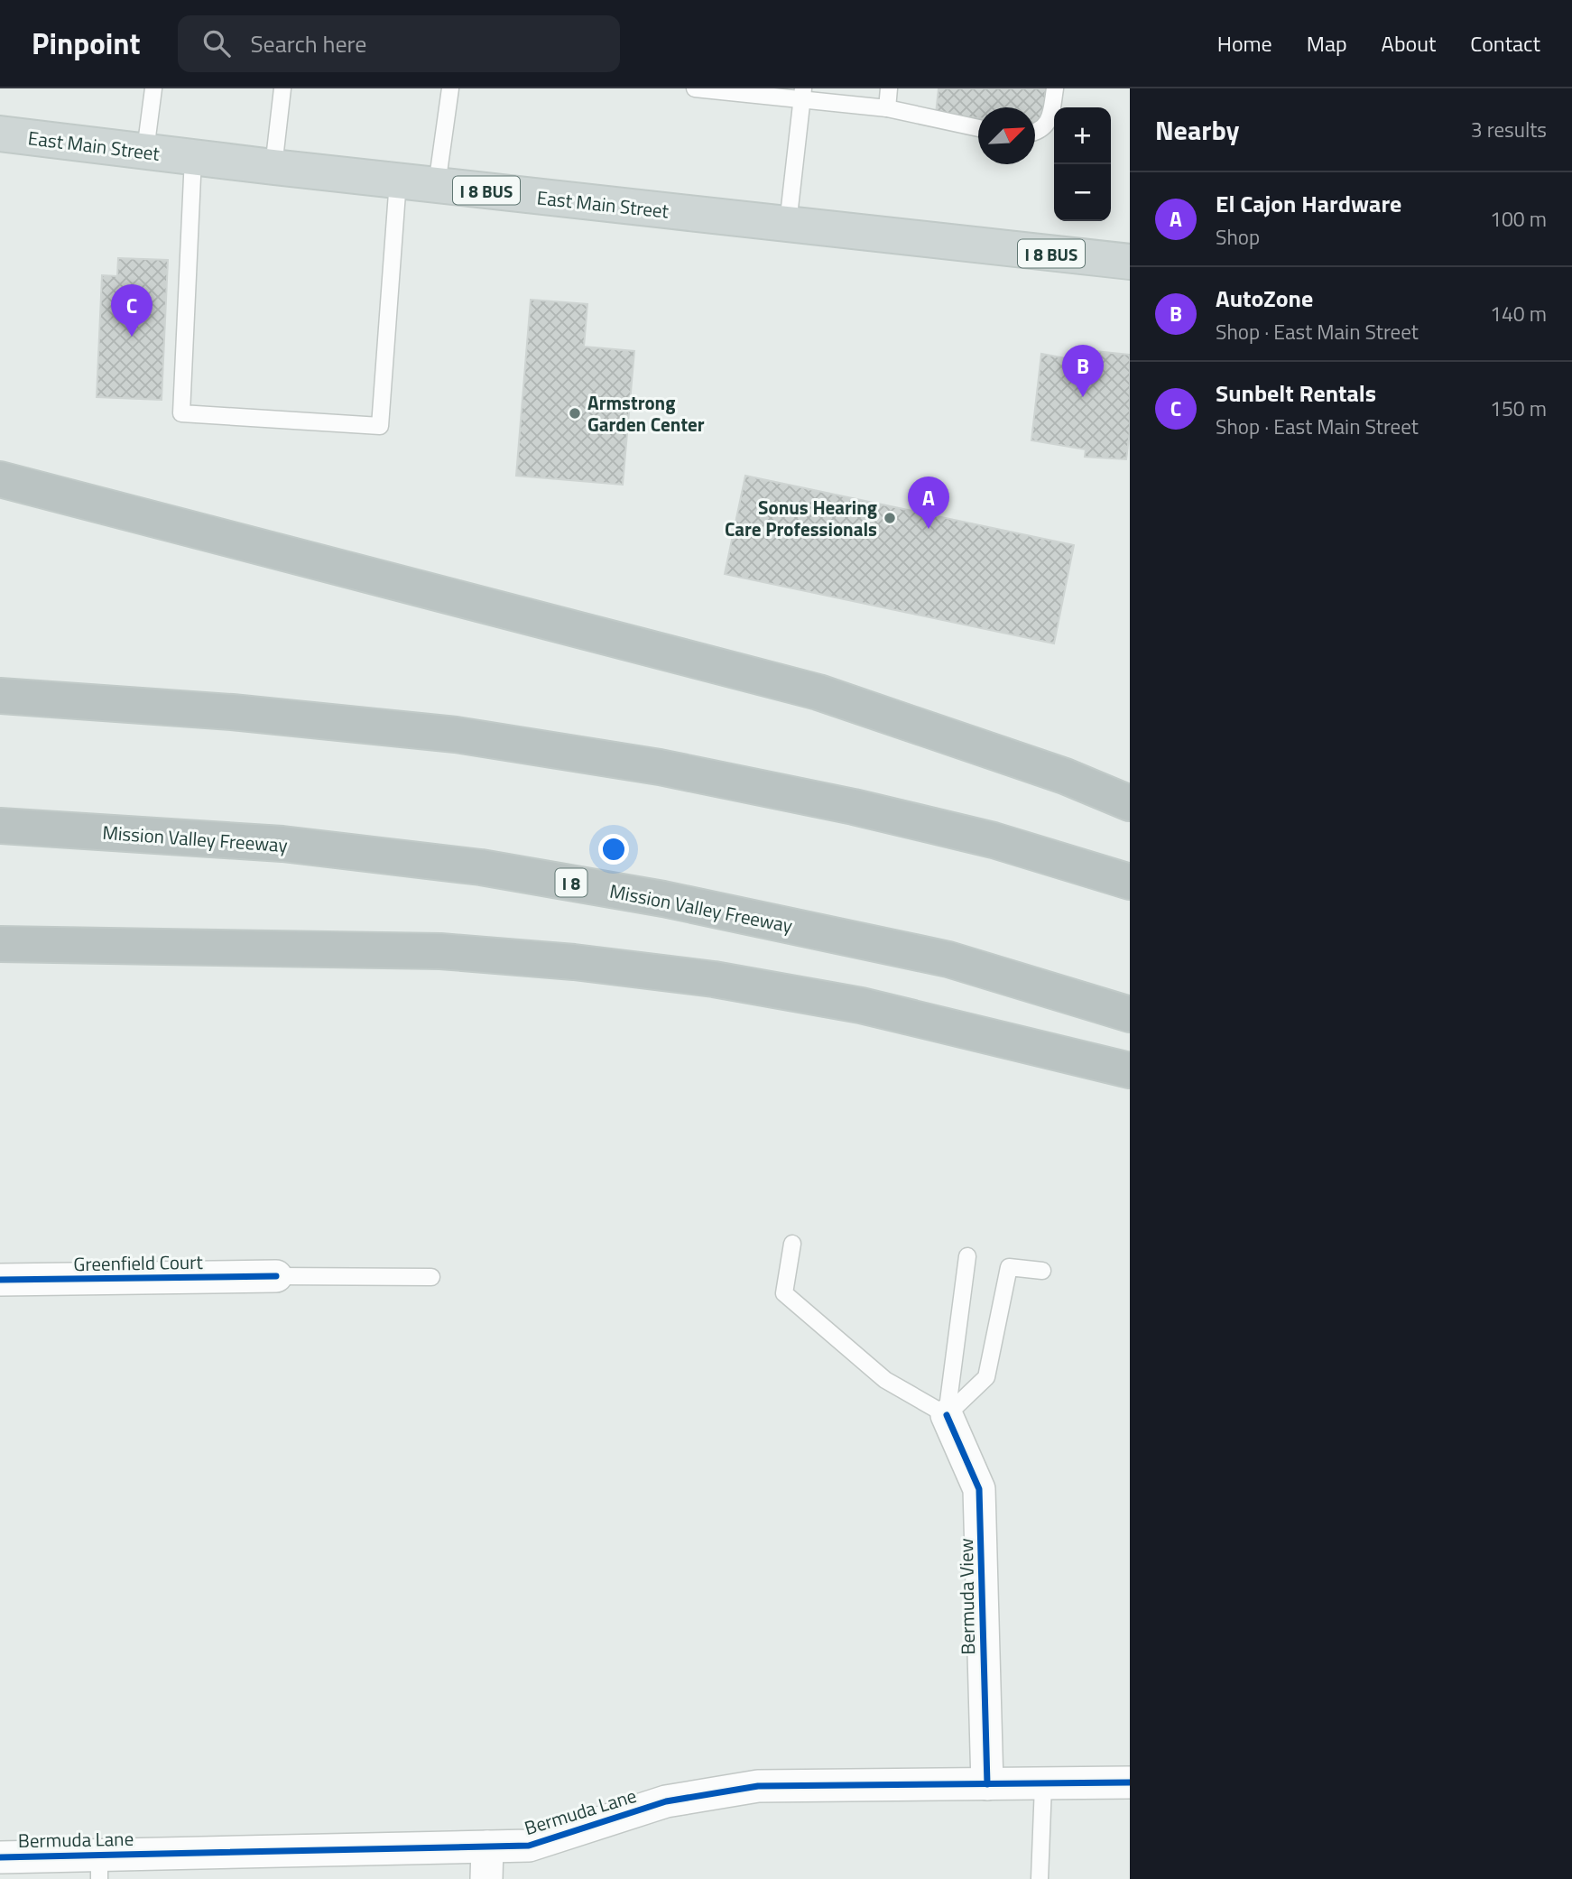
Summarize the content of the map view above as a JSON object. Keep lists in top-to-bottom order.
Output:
{
  "streets": {
    "highway": ["Mission Valley Freeway", "I 8"],
    "main road": ["East Main Street", "I 8 BUS"],
    "street": ["Greenfield Court", "Bermuda View", "Bermuda Lane"]
  },
  "crossings": [
    ["Bermuda View", "Bermuda Lane"]
  ],
  "places": ["Armstrong Garden Center", "Sonus Hearing Care Professionals"],
  "north": "top right",
  "page": {
    "header": "Pinpoint",
    "search": "Search here",
    "nav": [
      "Home",
      "Map",
      "About",
      "Contact"
    ],
    "heading": ["Nearby", "3 results"],
    "map_buttons": ["+", "−"],
    "list": [
      {
        "mark": "A",
        "name": "El Cajon Hardware",
        "note": "Shop",
        "value": "100 m"
      },
      {
        "mark": "B",
        "name": "AutoZone",
        "note": "Shop · East Main Street",
        "value": "140 m"
      },
      {
        "mark": "C",
        "name": "Sunbelt Rentals",
        "note": "Shop · East Main Street",
        "value": "150 m"
      }
    ],
    "pins": ["C", "B", "A"]
  }
}
